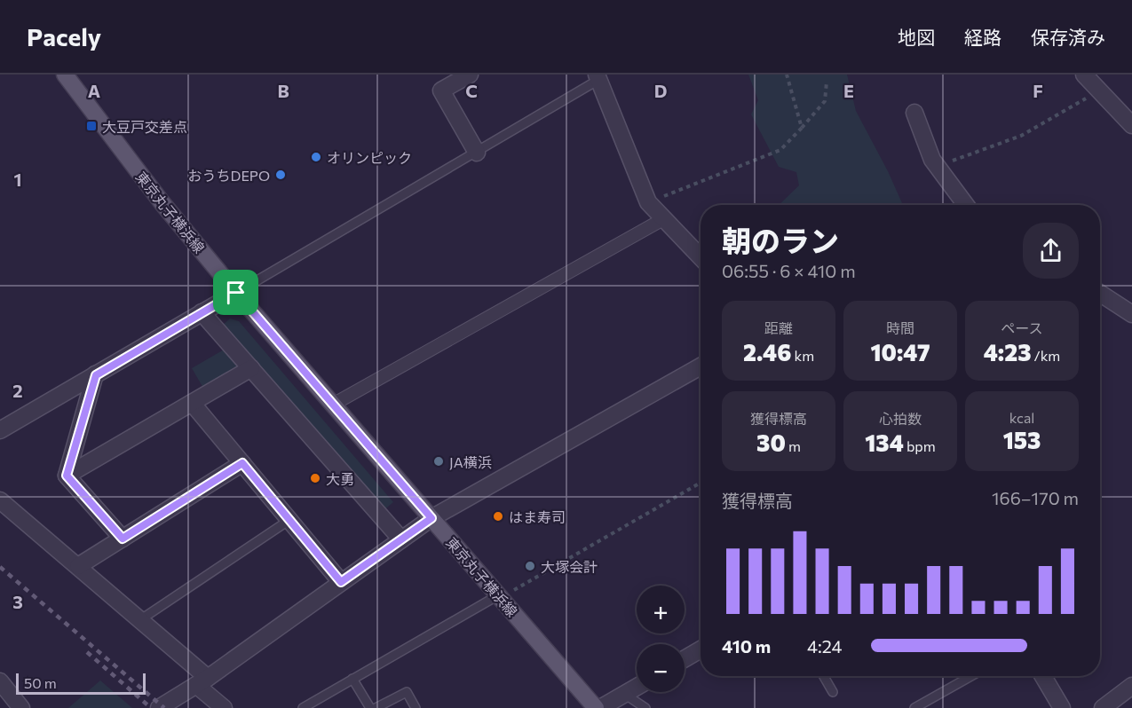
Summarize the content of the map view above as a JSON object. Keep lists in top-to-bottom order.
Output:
{
  "streets": {
    "main road": ["東京丸子横浜線"]
  },
  "places": {
    "transit": ["大豆戸交差点"],
    "other": [
      "オリンピック",
      "おうちDEPO",
      "JA横浜",
      "大勇",
      "はま寿司",
      "大塚会計"
    ]
  },
  "scale_bar": "50 m",
  "page": {
    "header": "Pacely",
    "nav": ["地図", "経路", "保存済み"],
    "heading": ["朝のラン", "06:55 · 6 × 410 m"],
    "stats": [
      ["距離", "2.46 km"],
      ["時間", "10:47"],
      ["ペース", "4:23 /km"],
      ["獲得標高", "30 m"],
      ["心拍数", "134 bpm"],
      ["kcal", "153"]
    ],
    "chart": ["獲得標高", "166–170 m"],
    "map_buttons": ["+", "−"],
    "list": [
      {
        "name": "410 m",
        "note": "4:24"
      }
    ],
    "scale": "50 m"
  },
  "grid": {
    "columns": [
      "A",
      "B",
      "C",
      "D",
      "E",
      "F"
    ],
    "rows": ["1", "2", "3"]
  }
}
